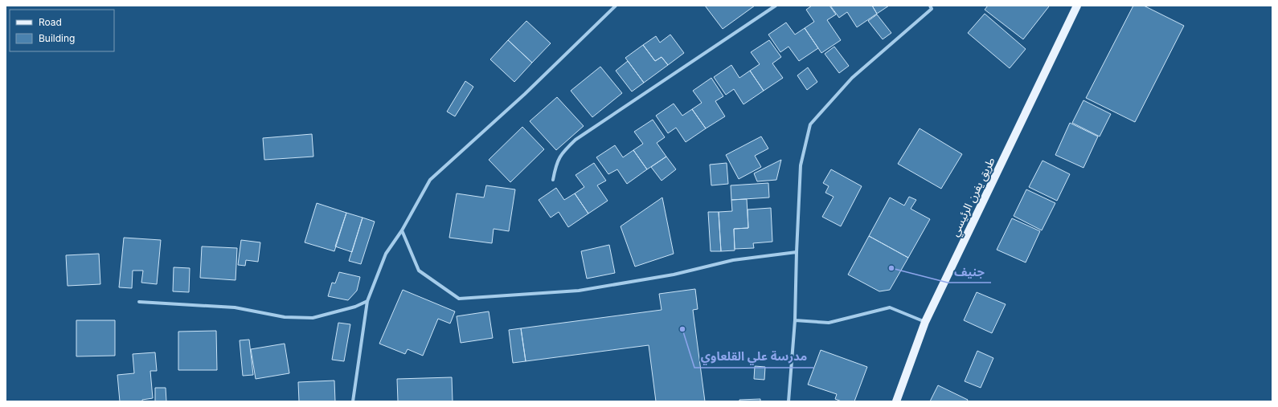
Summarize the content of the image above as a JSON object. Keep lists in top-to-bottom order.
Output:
{
  "streets": {
    "main road": ["طريق يفرن الرئيسي"]
  },
  "places": ["جنيف", "مدرسة علي القلعاوي"],
  "legend": ["Road", "Building"]
}
